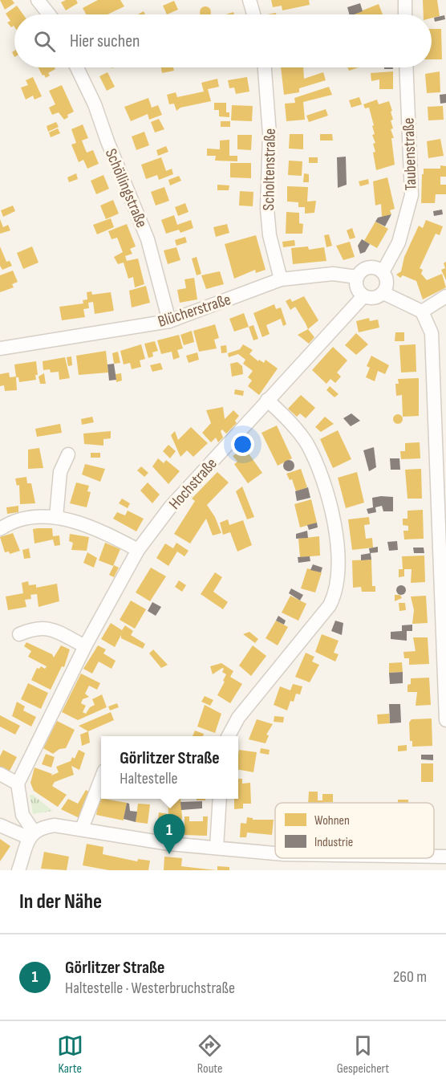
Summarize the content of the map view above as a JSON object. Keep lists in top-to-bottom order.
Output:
{
  "streets": {
    "street": [
      "Taubenstraße",
      "Scholtenstraße",
      "Schöllingstraße",
      "Blücherstraße",
      "Hochstraße"
    ]
  },
  "crossings": [
    ["Taubenstraße", "Blücherstraße"],
    ["Taubenstraße", "Hochstraße"],
    ["Scholtenstraße", "Blücherstraße"],
    ["Schöllingstraße", "Blücherstraße"],
    ["Blücherstraße", "Hochstraße"]
  ],
  "legend": ["Wohnen", "Industrie"],
  "page": {
    "search": "Hier suchen",
    "popup": ["Görlitzer Straße", "Haltestelle"],
    "pins": "1",
    "heading": "In der Nähe",
    "list": [
      {
        "mark": "1",
        "name": "Görlitzer Straße",
        "note": "Haltestelle · Westerbruchstraße",
        "value": "260 m"
      }
    ],
    "nav": ["Karte", "Route", "Gespeichert"]
  }
}
